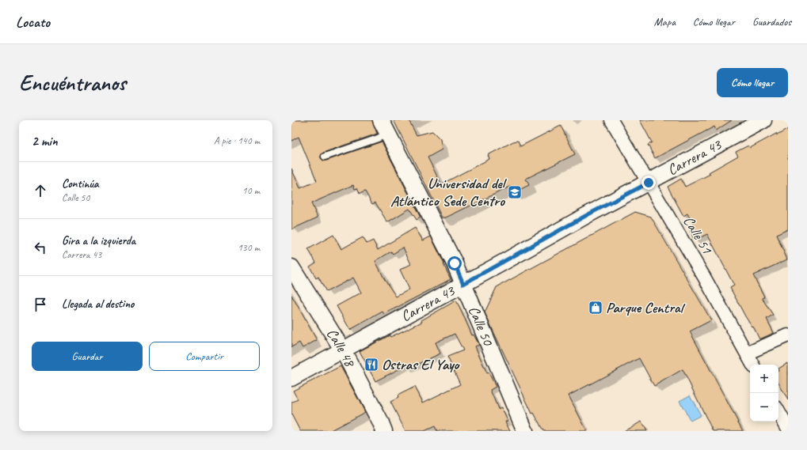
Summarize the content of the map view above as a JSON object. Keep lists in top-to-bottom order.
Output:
{
  "streets": {
    "street": [
      "Carrera 43",
      "Calle 51",
      "Calle 50",
      "Calle 48"
    ]
  },
  "crossings": [
    ["Carrera 43", "Calle 51"],
    ["Carrera 43", "Calle 50"],
    ["Carrera 43", "Calle 48"]
  ],
  "places": {
    "school or university": ["Universidad del Atlántico Sede Centro"],
    "shop": ["Parque Central"],
    "restaurant": ["Ostras El Yayo"]
  },
  "page": {
    "header": "Locato",
    "nav": ["Mapa", "Cómo llegar", "Guardados"],
    "buttons": [
      "Cómo llegar",
      ["Guardar", "Compartir"]
    ],
    "title": "Encuéntranos",
    "heading": ["2 min", "A pie · 140 m"],
    "list": [
      ["Continúa", "Calle 50", "10 m"],
      ["Gira a la izquierda", "Carrera 43", "130 m"],
      "Llegada al destino"
    ],
    "map_buttons": ["+", "−"]
  }
}
